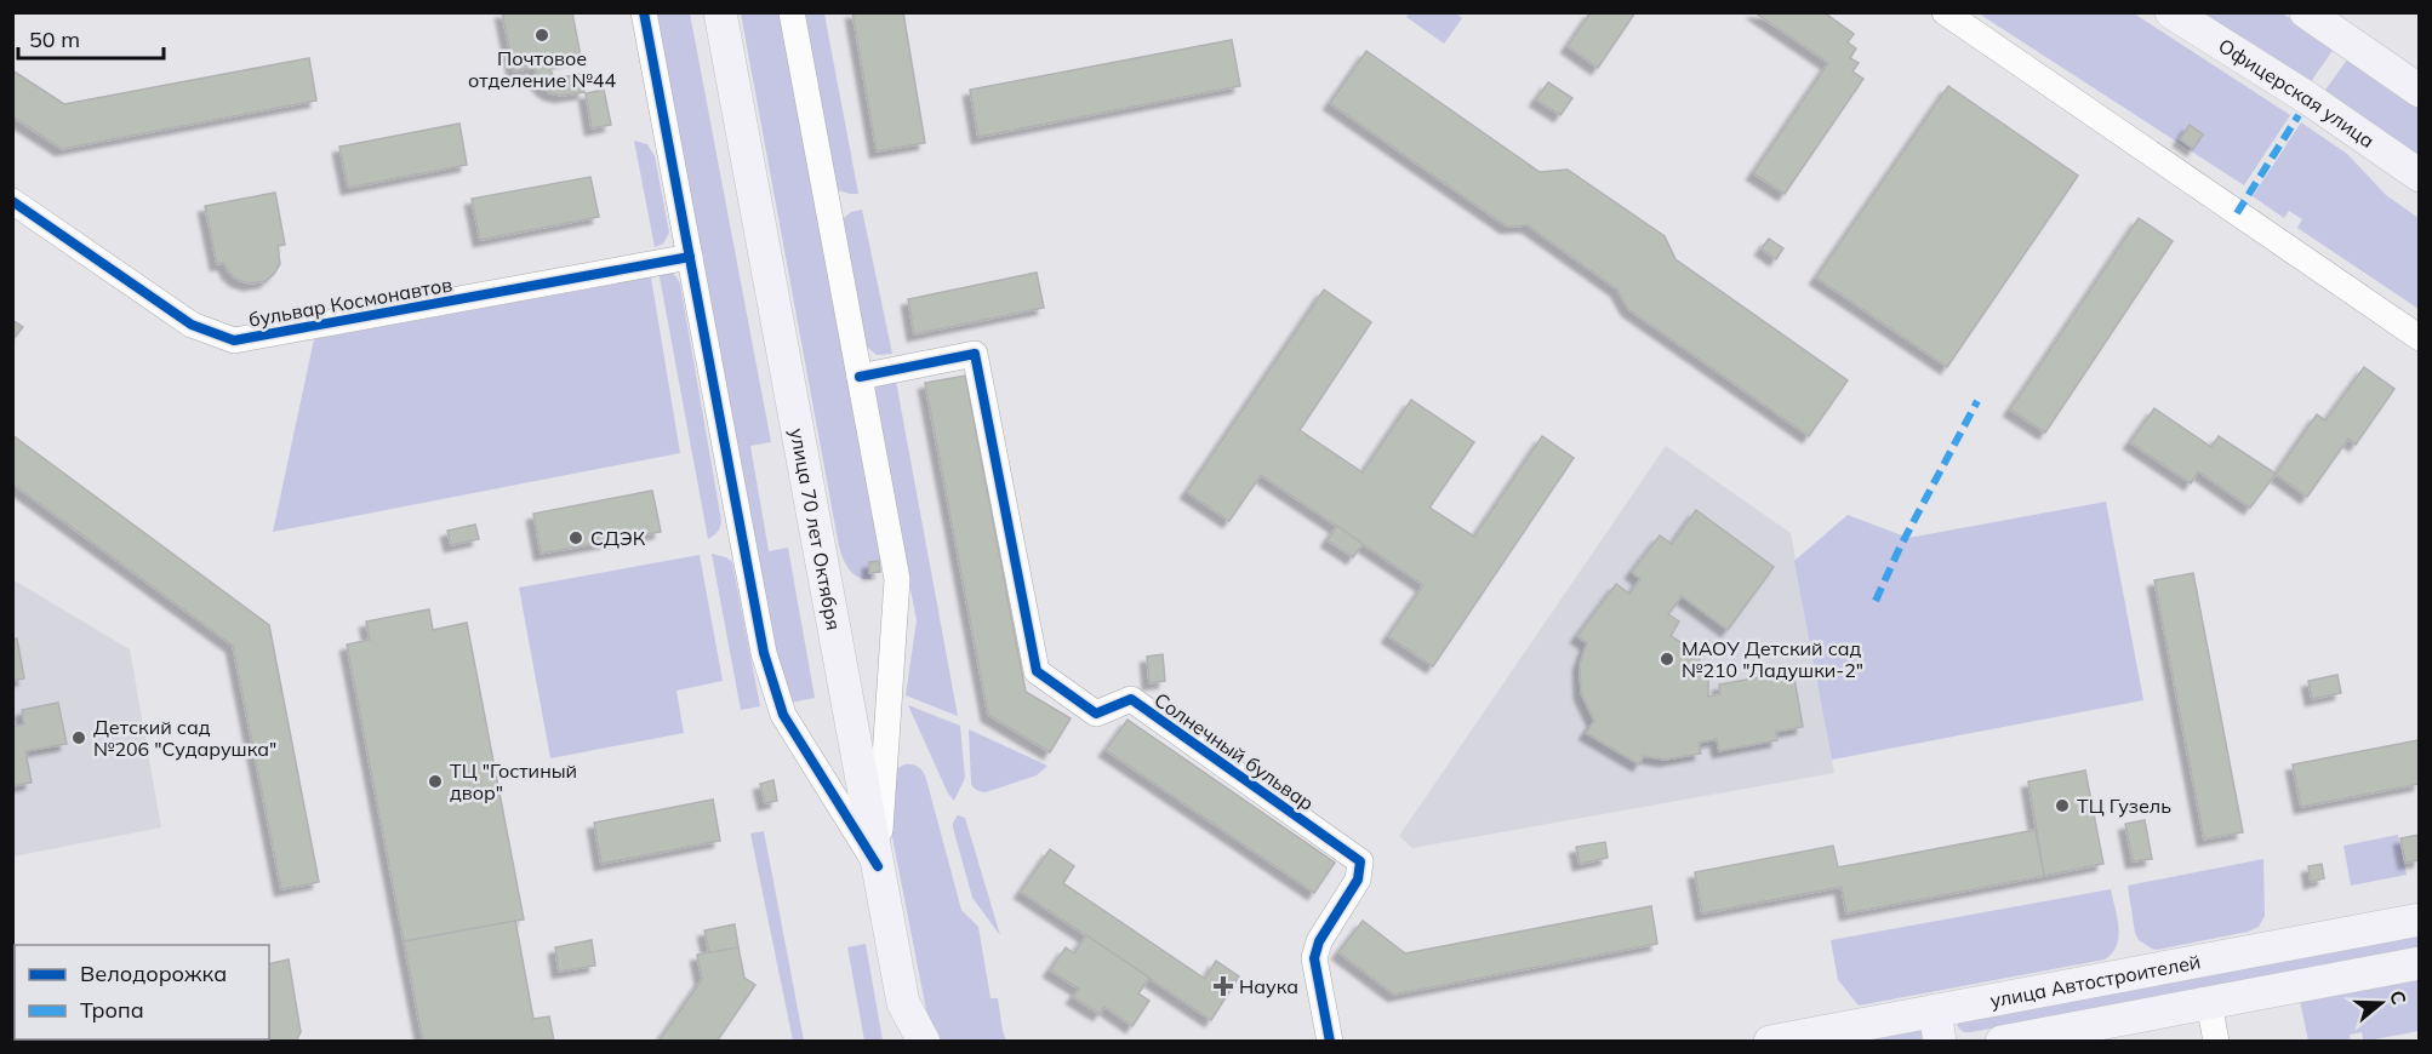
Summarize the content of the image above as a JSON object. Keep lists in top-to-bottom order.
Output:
{
  "streets": {
    "main road": ["Офицерская улица", "улица 70 лет Октября", "улица Автостроителей"],
    "street": ["бульвар Космонавтов", "Солнечный бульвар"]
  },
  "places": {
    "other": [
      "Почтовое отделение №44",
      "СДЭК",
      "МАОУ Детский сад №210 \"Ладушки-2\"",
      "Детский сад №206 \"Сударушка\"",
      "ТЦ \"Гостиный двор\"",
      "ТЦ Гузель"
    ],
    "health": ["Наука"]
  },
  "legend": ["Велодорожка", "Тропа"],
  "scale_bar": "50 m",
  "north": "right"
}
